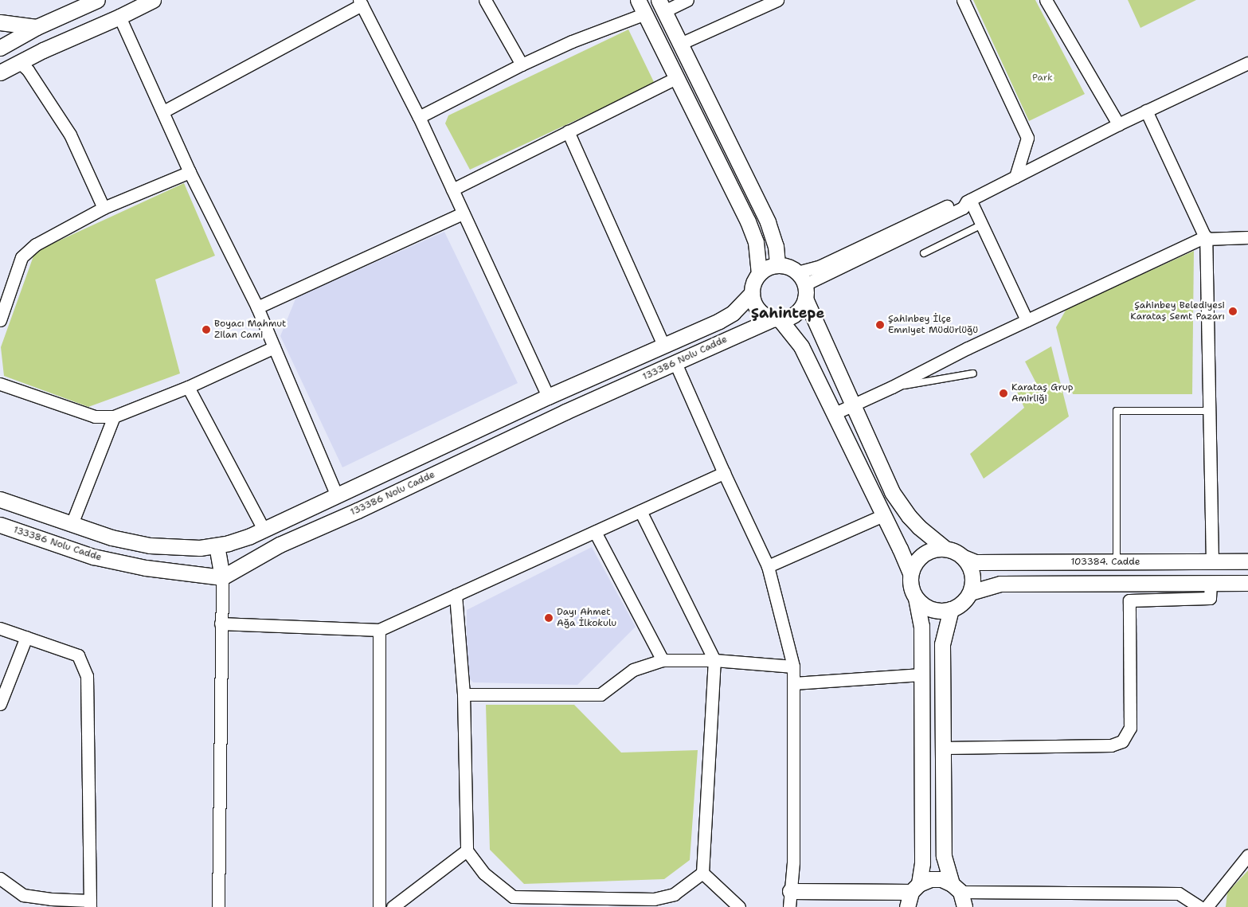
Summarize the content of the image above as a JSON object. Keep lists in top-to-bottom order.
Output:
{
  "streets": {
    "street": ["133386 Nolu Cadde", "103384. Cadde"]
  },
  "districts": ["Şahintepe"],
  "parks": ["Park"],
  "places": [
    "Şahinbey Belediyesi Karataş Semt Pazarı",
    "Şahinbey İlçe Emniyet Müdürlüğü",
    "Boyacı Mahmut Zilan Cami",
    "Karataş Grup Amirliği",
    "Dayı Ahmet Ağa İlkokulu"
  ]
}
